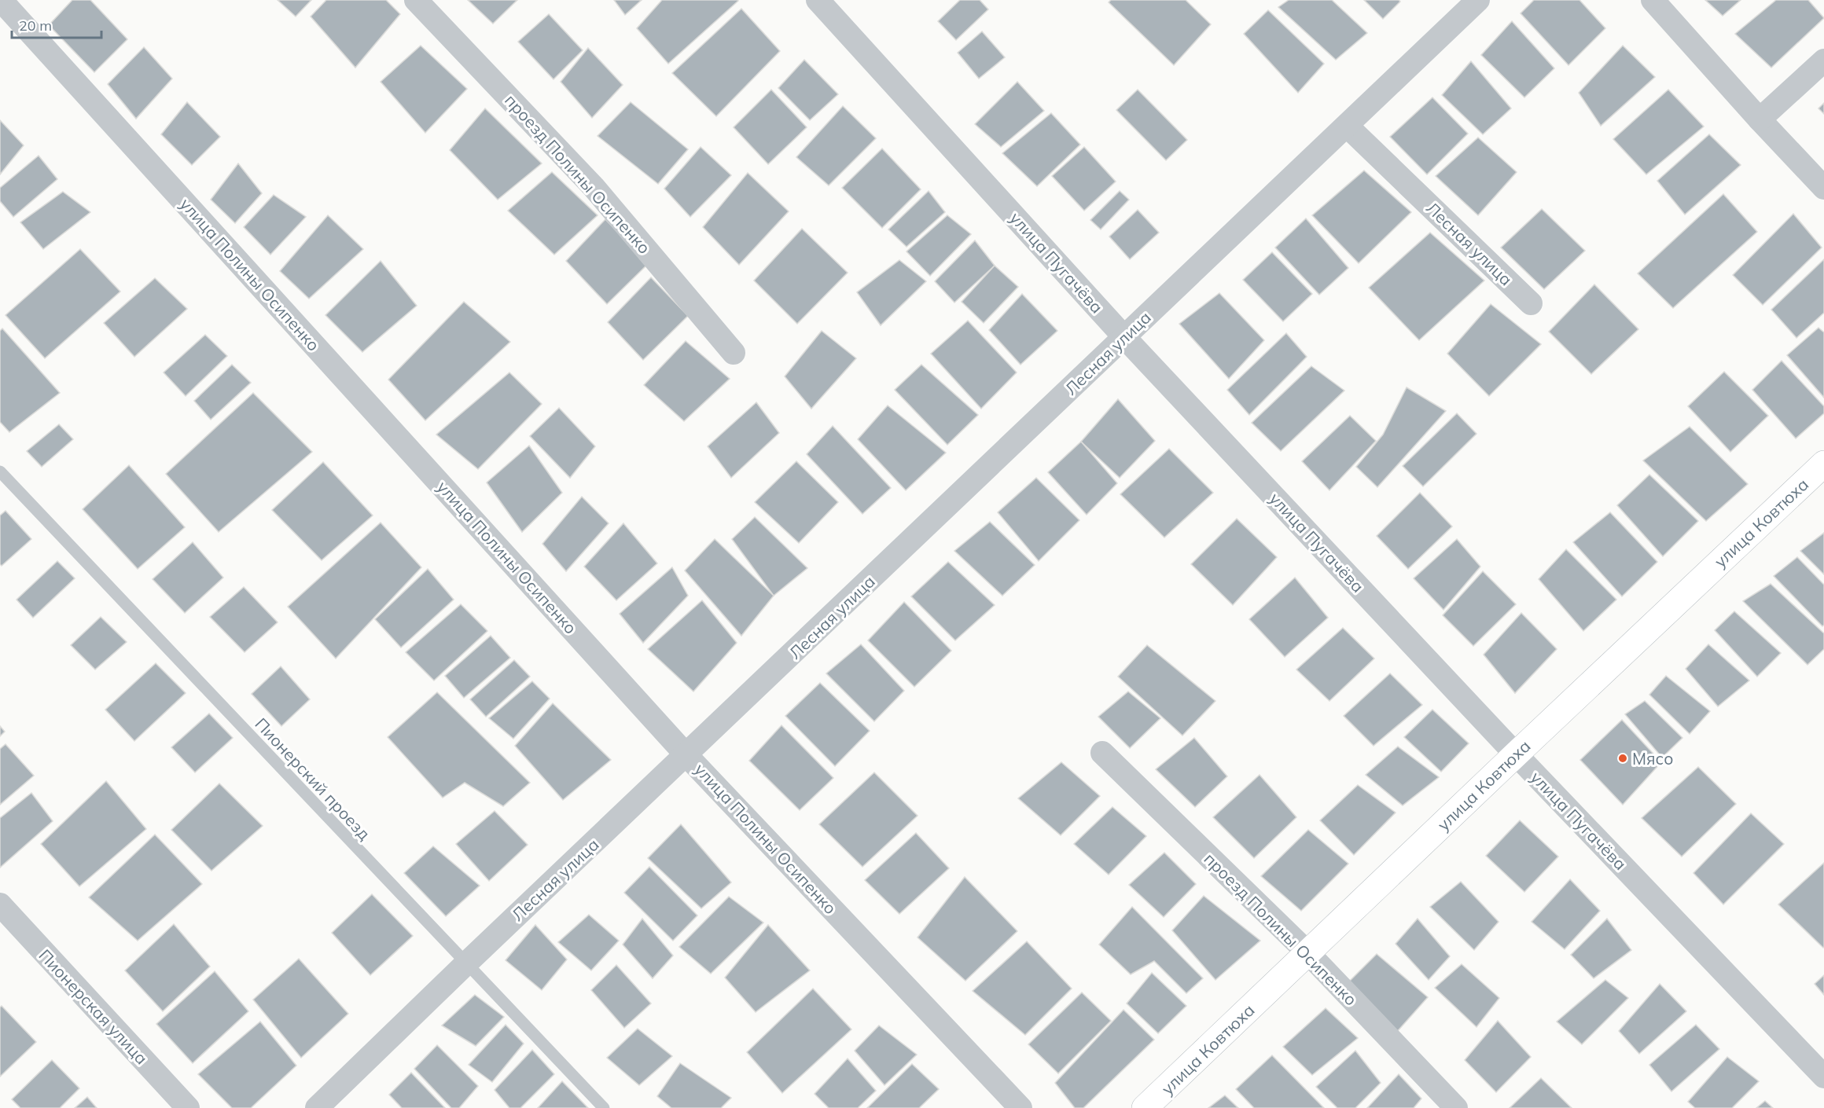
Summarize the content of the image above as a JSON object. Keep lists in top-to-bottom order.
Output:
{
  "streets": {
    "street": [
      "проезд Полины Осипенко",
      "Лесная улица",
      "улица Пугачёва",
      "улица Полины Осипенко",
      "улица Ковтюха",
      "Пионерская улица"
    ],
    "lane": ["Пионерский проезд"]
  },
  "crossings": [
    ["проезд Полины Осипенко", "улица Ковтюха"],
    ["Лесная улица", "улица Пугачёва"],
    ["Лесная улица", "улица Полины Осипенко"],
    ["Лесная улица", "Пионерский проезд"],
    ["улица Пугачёва", "улица Ковтюха"]
  ],
  "places": ["Мясо"],
  "scale_bar": "20 m"
}
